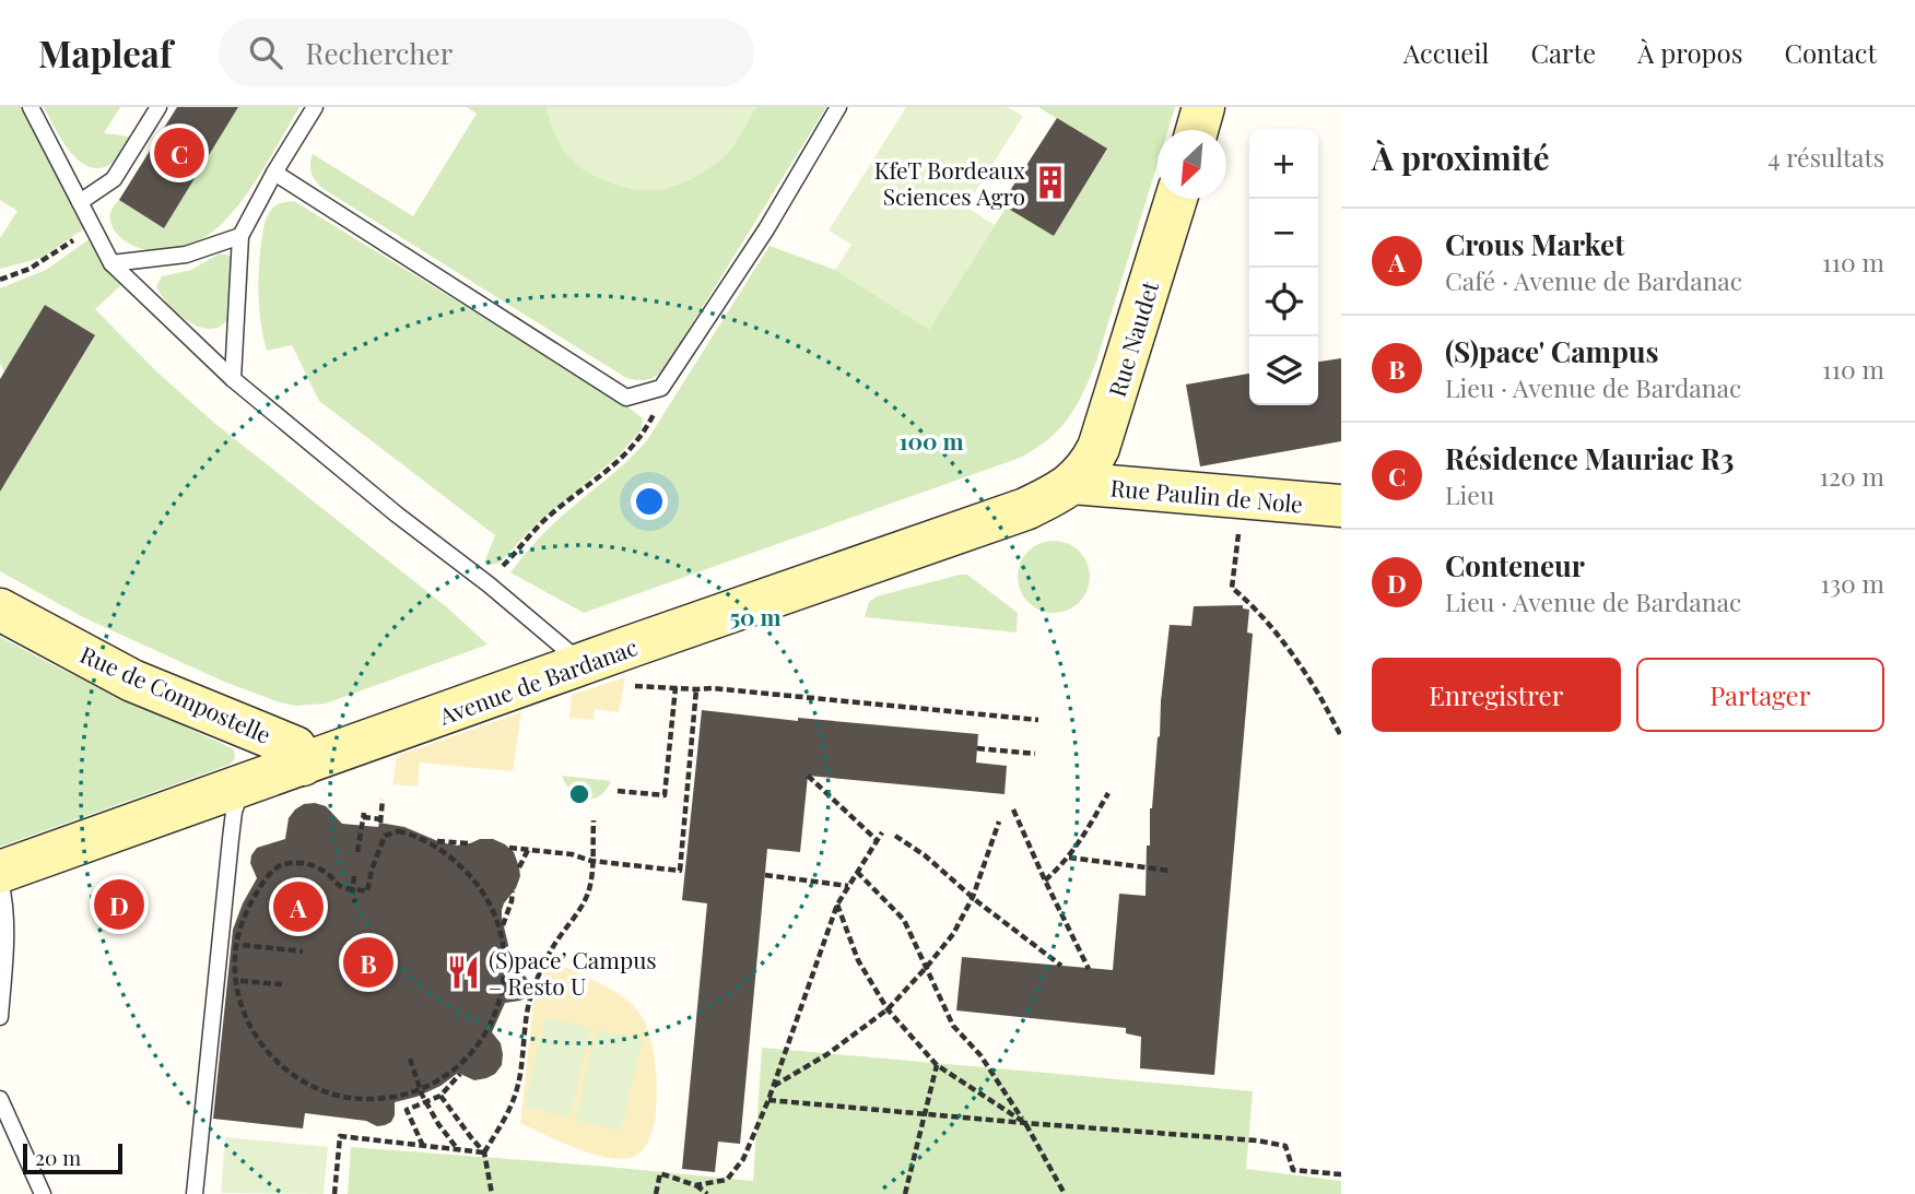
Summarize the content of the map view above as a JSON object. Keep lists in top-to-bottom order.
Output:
{
  "streets": {
    "street": [
      "Rue Naudet",
      "Rue Paulin de Nole",
      "Avenue de Bardanac",
      "Rue de Compostelle"
    ]
  },
  "crossings": [
    ["Rue Naudet", "Rue Paulin de Nole"],
    ["Rue Naudet", "Avenue de Bardanac"],
    ["Rue Paulin de Nole", "Avenue de Bardanac"],
    ["Avenue de Bardanac", "Rue de Compostelle"]
  ],
  "places": {
    "building": ["KfeT Bordeaux Sciences Agro"],
    "restaurant": ["(S)pace’ Campus – Resto U"]
  },
  "scale_bar": "20 m",
  "north": "bottom left",
  "page": {
    "header": "Mapleaf",
    "search": "Rechercher",
    "nav": [
      "Accueil",
      "Carte",
      "À propos",
      "Contact"
    ],
    "heading": ["À proximité", "4 résultats"],
    "pins": [
      "C",
      "D",
      "A",
      "B"
    ],
    "map_buttons": ["+", "−"],
    "list": [
      {
        "mark": "A",
        "name": "Crous Market",
        "note": "Café · Avenue de Bardanac",
        "value": "110 m"
      },
      {
        "mark": "B",
        "name": "(S)pace' Campus",
        "note": "Lieu · Avenue de Bardanac",
        "value": "110 m"
      },
      {
        "mark": "C",
        "name": "Résidence Mauriac R3",
        "note": "Lieu",
        "value": "120 m"
      },
      {
        "mark": "D",
        "name": "Conteneur",
        "note": "Lieu · Avenue de Bardanac",
        "value": "130 m"
      }
    ],
    "buttons": ["Enregistrer", "Partager"],
    "scale": "20 m"
  },
  "rings": ["100 m", "50 m"]
}
